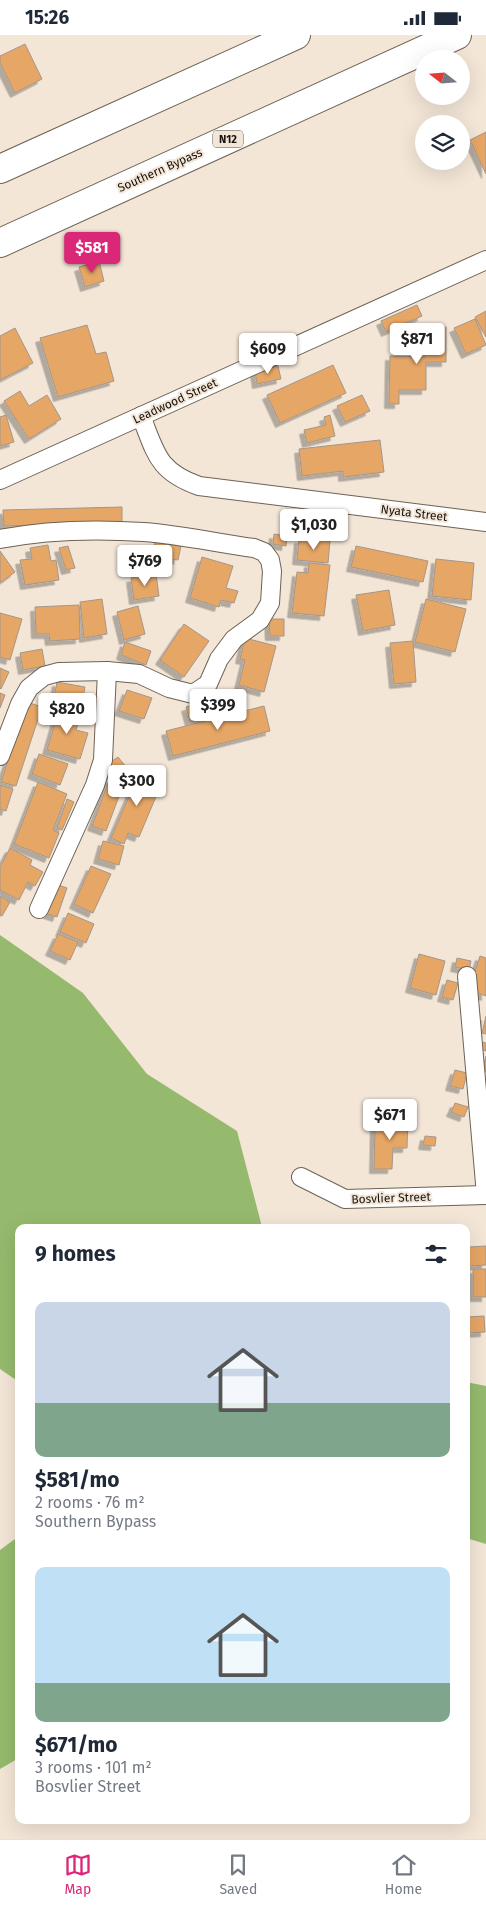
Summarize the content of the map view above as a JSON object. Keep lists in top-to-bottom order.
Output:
{
  "streets": {
    "highway": ["N12", "Southern Bypass"],
    "street": ["Leadwood Street", "Nyata Street", "Bosvlier Street"]
  },
  "crossings": [
    ["Leadwood Street", "Nyata Street"]
  ],
  "north": "left",
  "page": {
    "status": "15:26",
    "price": [
      "$581",
      "$871",
      "$609",
      "$1,030",
      "$769",
      "$399",
      "$820",
      "$300",
      "$671"
    ],
    "heading": "9 homes",
    "list": [
      {
        "name": "$581/mo",
        "note": "2 rooms · 76 m² · Southern Bypass"
      },
      {
        "name": "$671/mo",
        "note": "3 rooms · 101 m² · Bosvlier Street"
      }
    ],
    "tabs": ["Map", "Saved", "Home"]
  }
}
